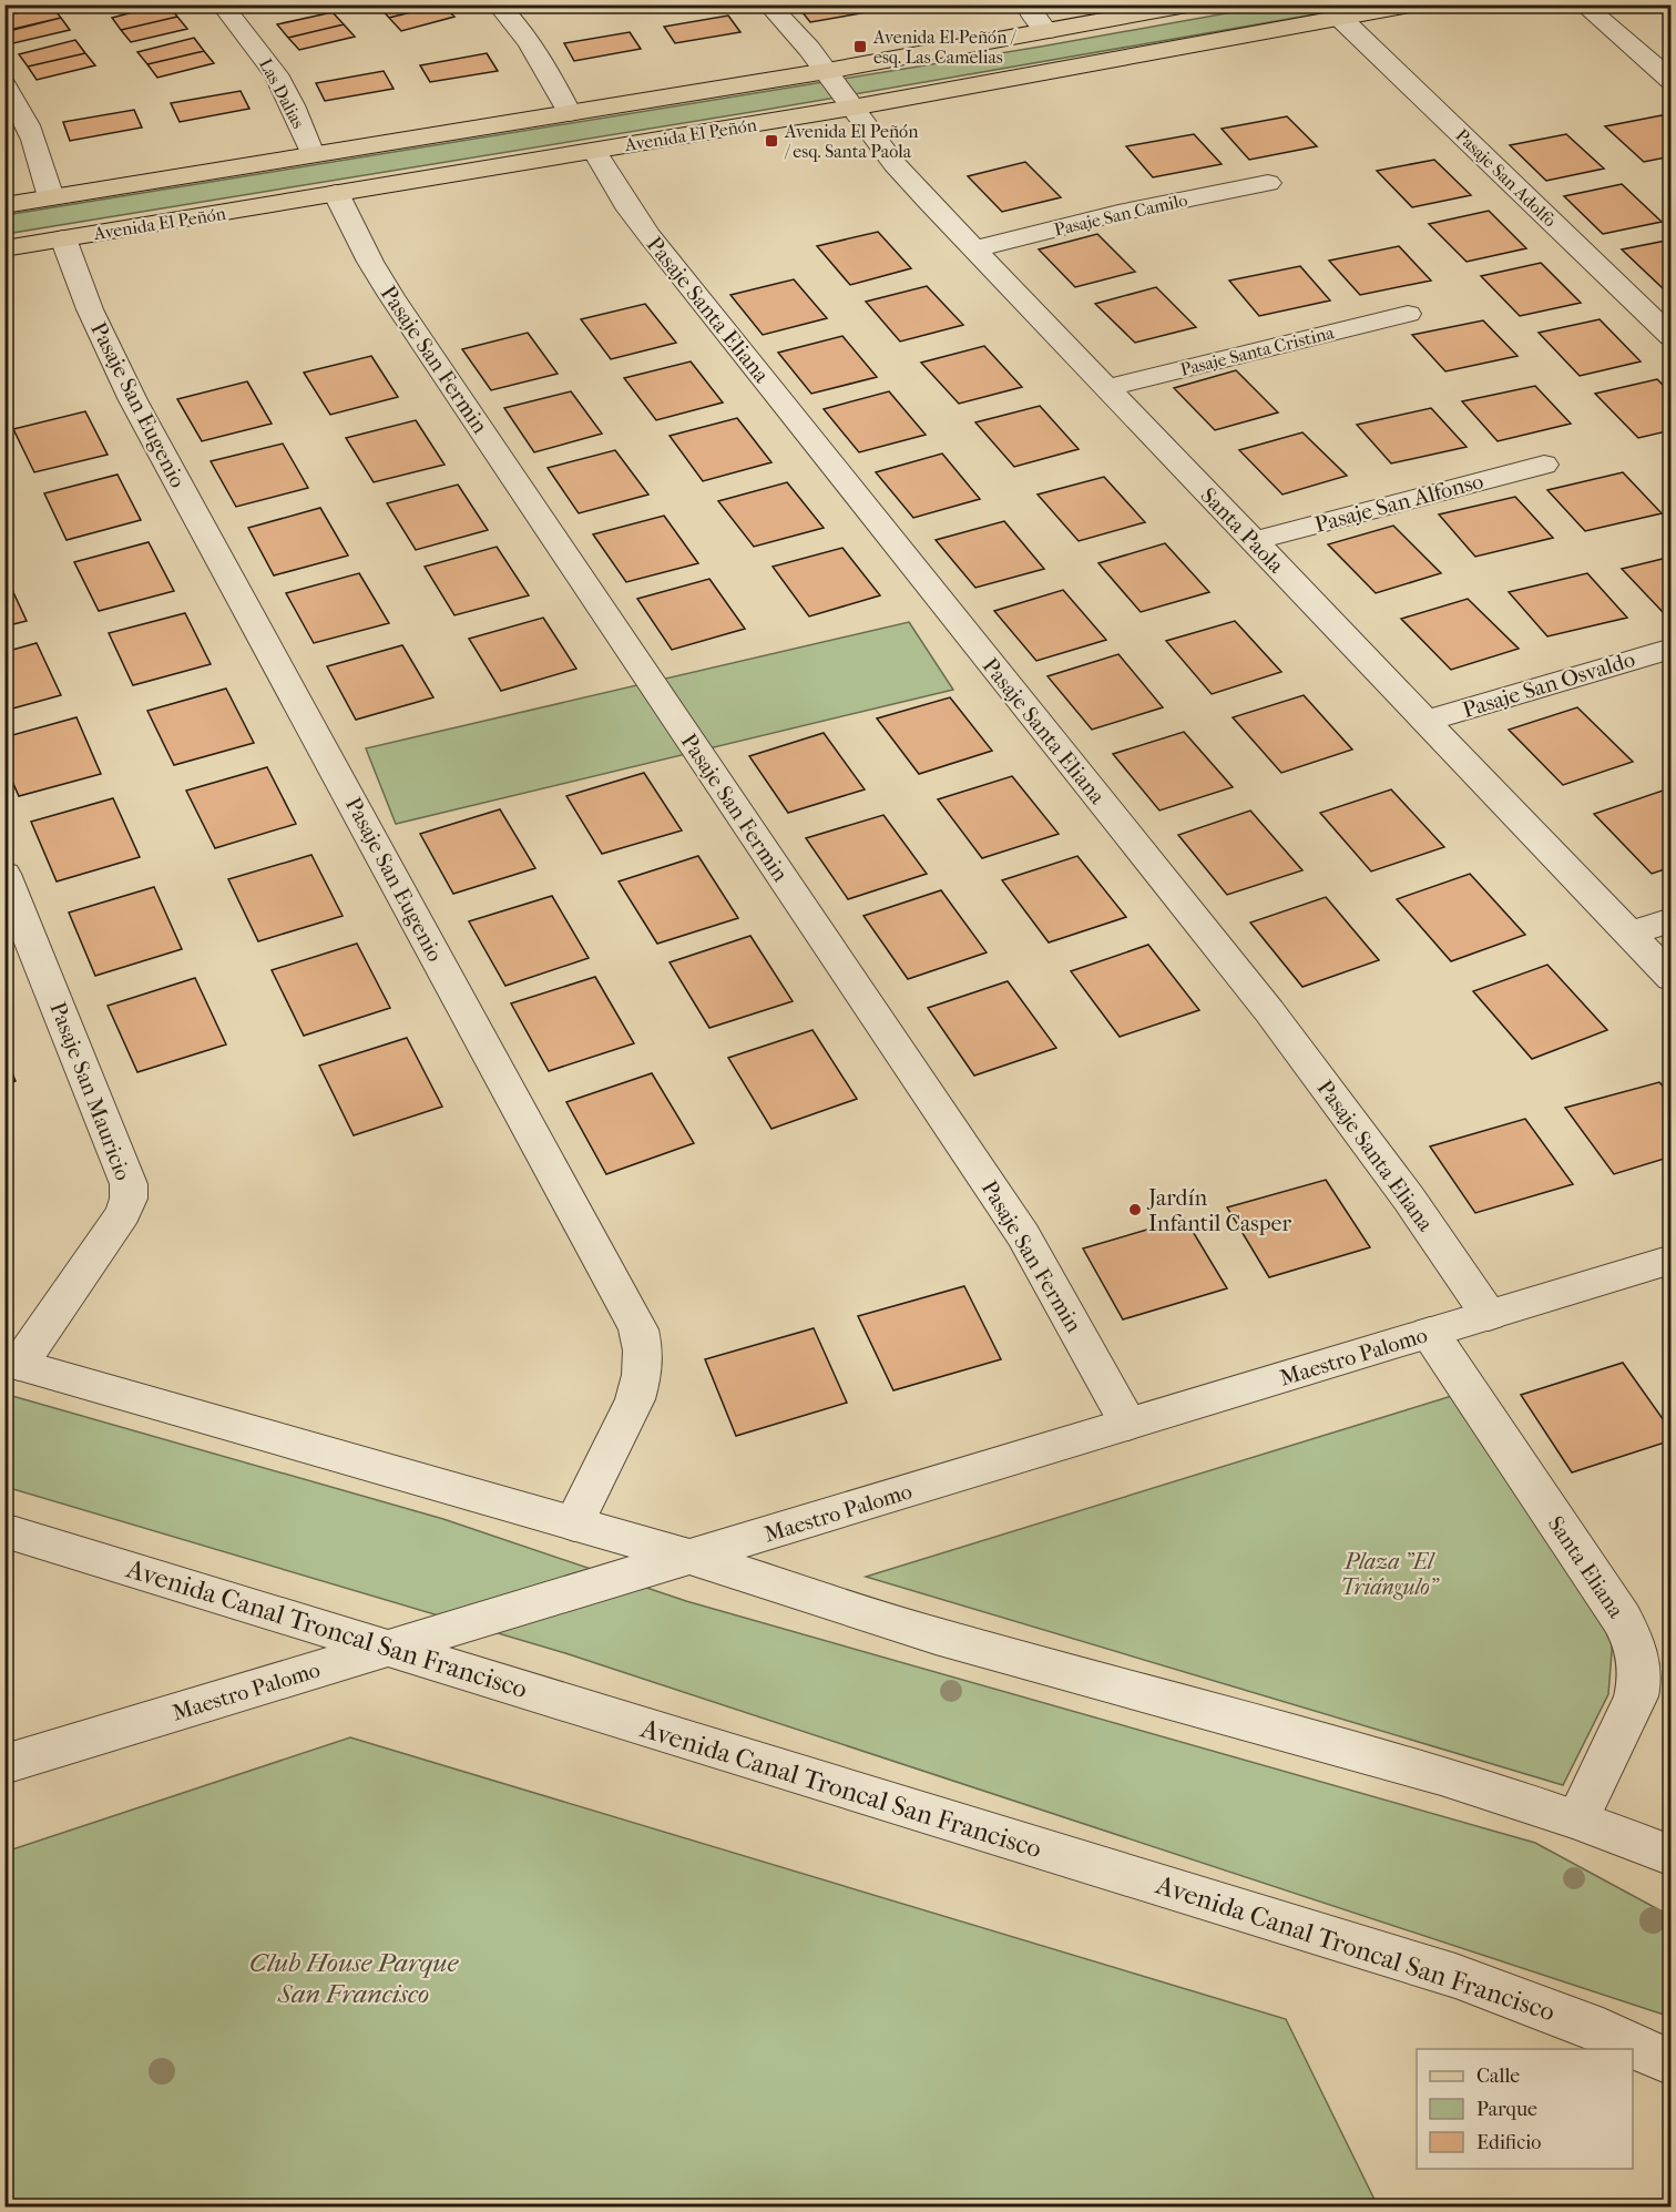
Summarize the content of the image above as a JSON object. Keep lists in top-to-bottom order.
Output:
{
  "streets": {
    "main road": ["Avenida El Peñón"],
    "street": [
      "Las Dalias",
      "Pasaje San Adolfo",
      "Pasaje San Camilo",
      "Pasaje Santa Eliana",
      "Pasaje Santa Cristina",
      "Pasaje San Fermin",
      "Pasaje San Eugenio",
      "Pasaje San Alfonso",
      "Santa Paola",
      "Pasaje San Osvaldo",
      "Pasaje San Mauricio",
      "Maestro Palomo",
      "Santa Eliana",
      "Avenida Canal Troncal San Francisco"
    ]
  },
  "crossings": [
    ["Las Dalias", "Avenida El Peñón"],
    ["Avenida El Peñón", "Pasaje San Adolfo"],
    ["Avenida El Peñón", "Pasaje Santa Eliana"],
    ["Avenida El Peñón", "Pasaje San Fermin"],
    ["Avenida El Peñón", "Pasaje San Eugenio"],
    ["Avenida El Peñón", "Santa Paola"],
    ["Pasaje San Camilo", "Santa Paola"],
    ["Pasaje Santa Eliana", "Maestro Palomo"],
    ["Pasaje Santa Cristina", "Santa Paola"],
    ["Pasaje San Fermin", "Maestro Palomo"],
    ["Pasaje San Alfonso", "Santa Paola"],
    ["Santa Paola", "Pasaje San Osvaldo"],
    ["Maestro Palomo", "Santa Eliana"],
    ["Maestro Palomo", "Avenida Canal Troncal San Francisco"]
  ],
  "parks": ["Plaza \"El Triángulo\"", "Club House Parque San Francisco"],
  "places": {
    "transit": ["Avenida El Peñón / esq. Las Camelias", "Avenida El Peñón / esq. Santa Paola"],
    "other": ["Jardín Infantil Casper"]
  },
  "legend": ["Calle", "Parque", "Edificio"]
}
